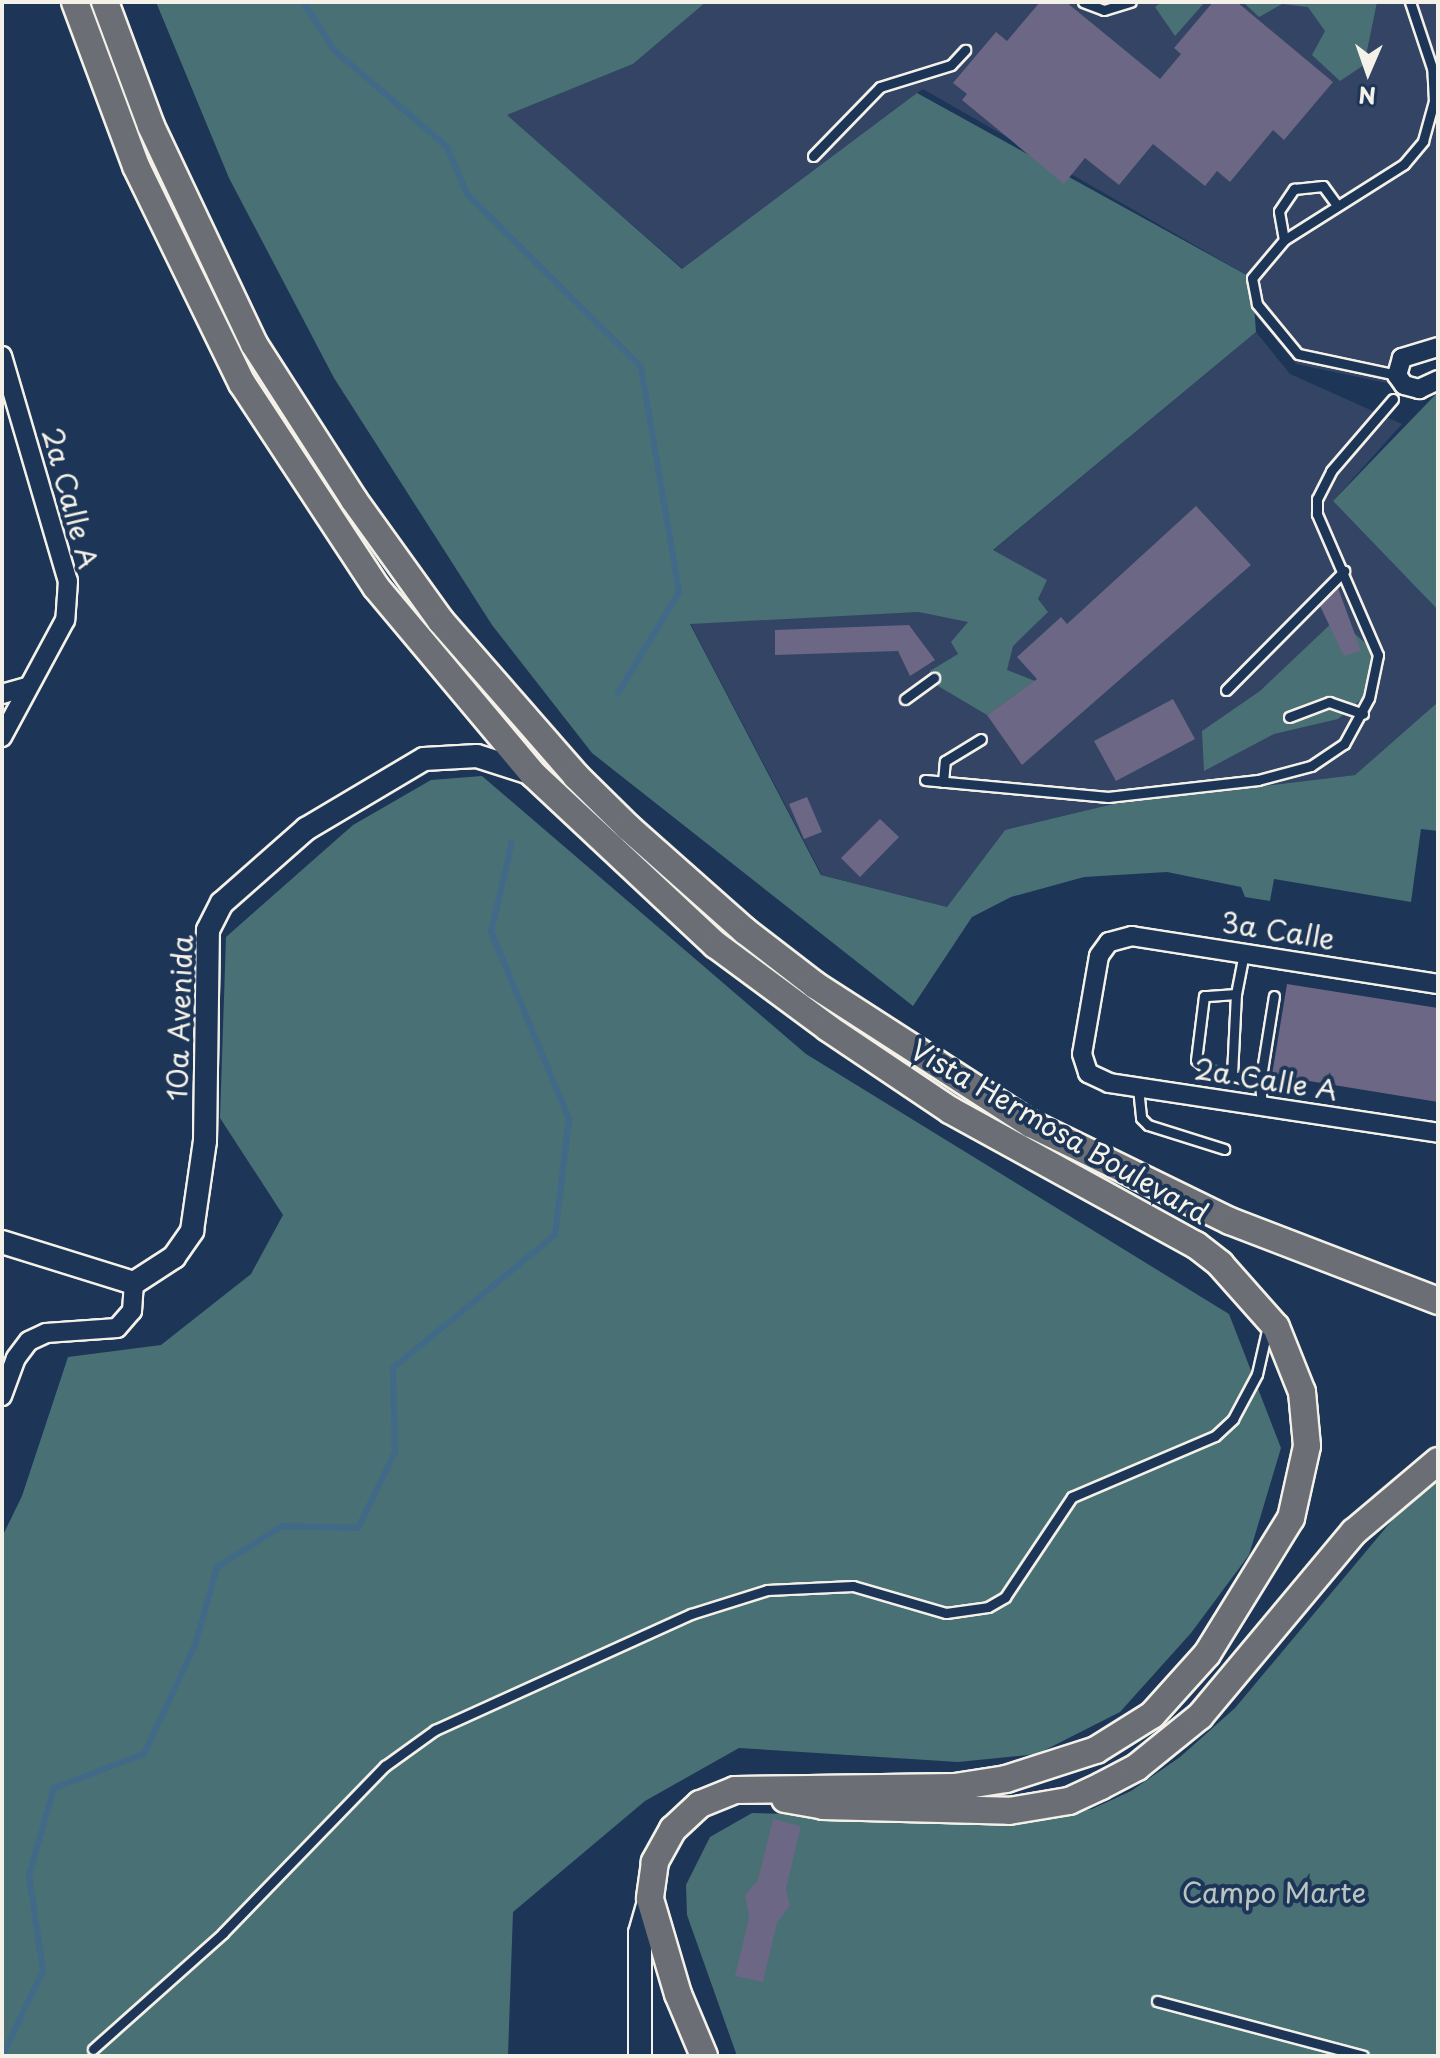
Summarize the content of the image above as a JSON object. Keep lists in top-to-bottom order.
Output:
{
  "streets": {
    "main road": ["Vista Hermosa Boulevard"],
    "street": ["2a Calle A", "3a Calle", "10a Avenida"]
  },
  "crossings": [
    ["2a Calle A", "3a Calle"],
    ["10a Avenida", "Vista Hermosa Boulevard"]
  ],
  "parks": ["Campo Marte"],
  "north": "bottom"
}
